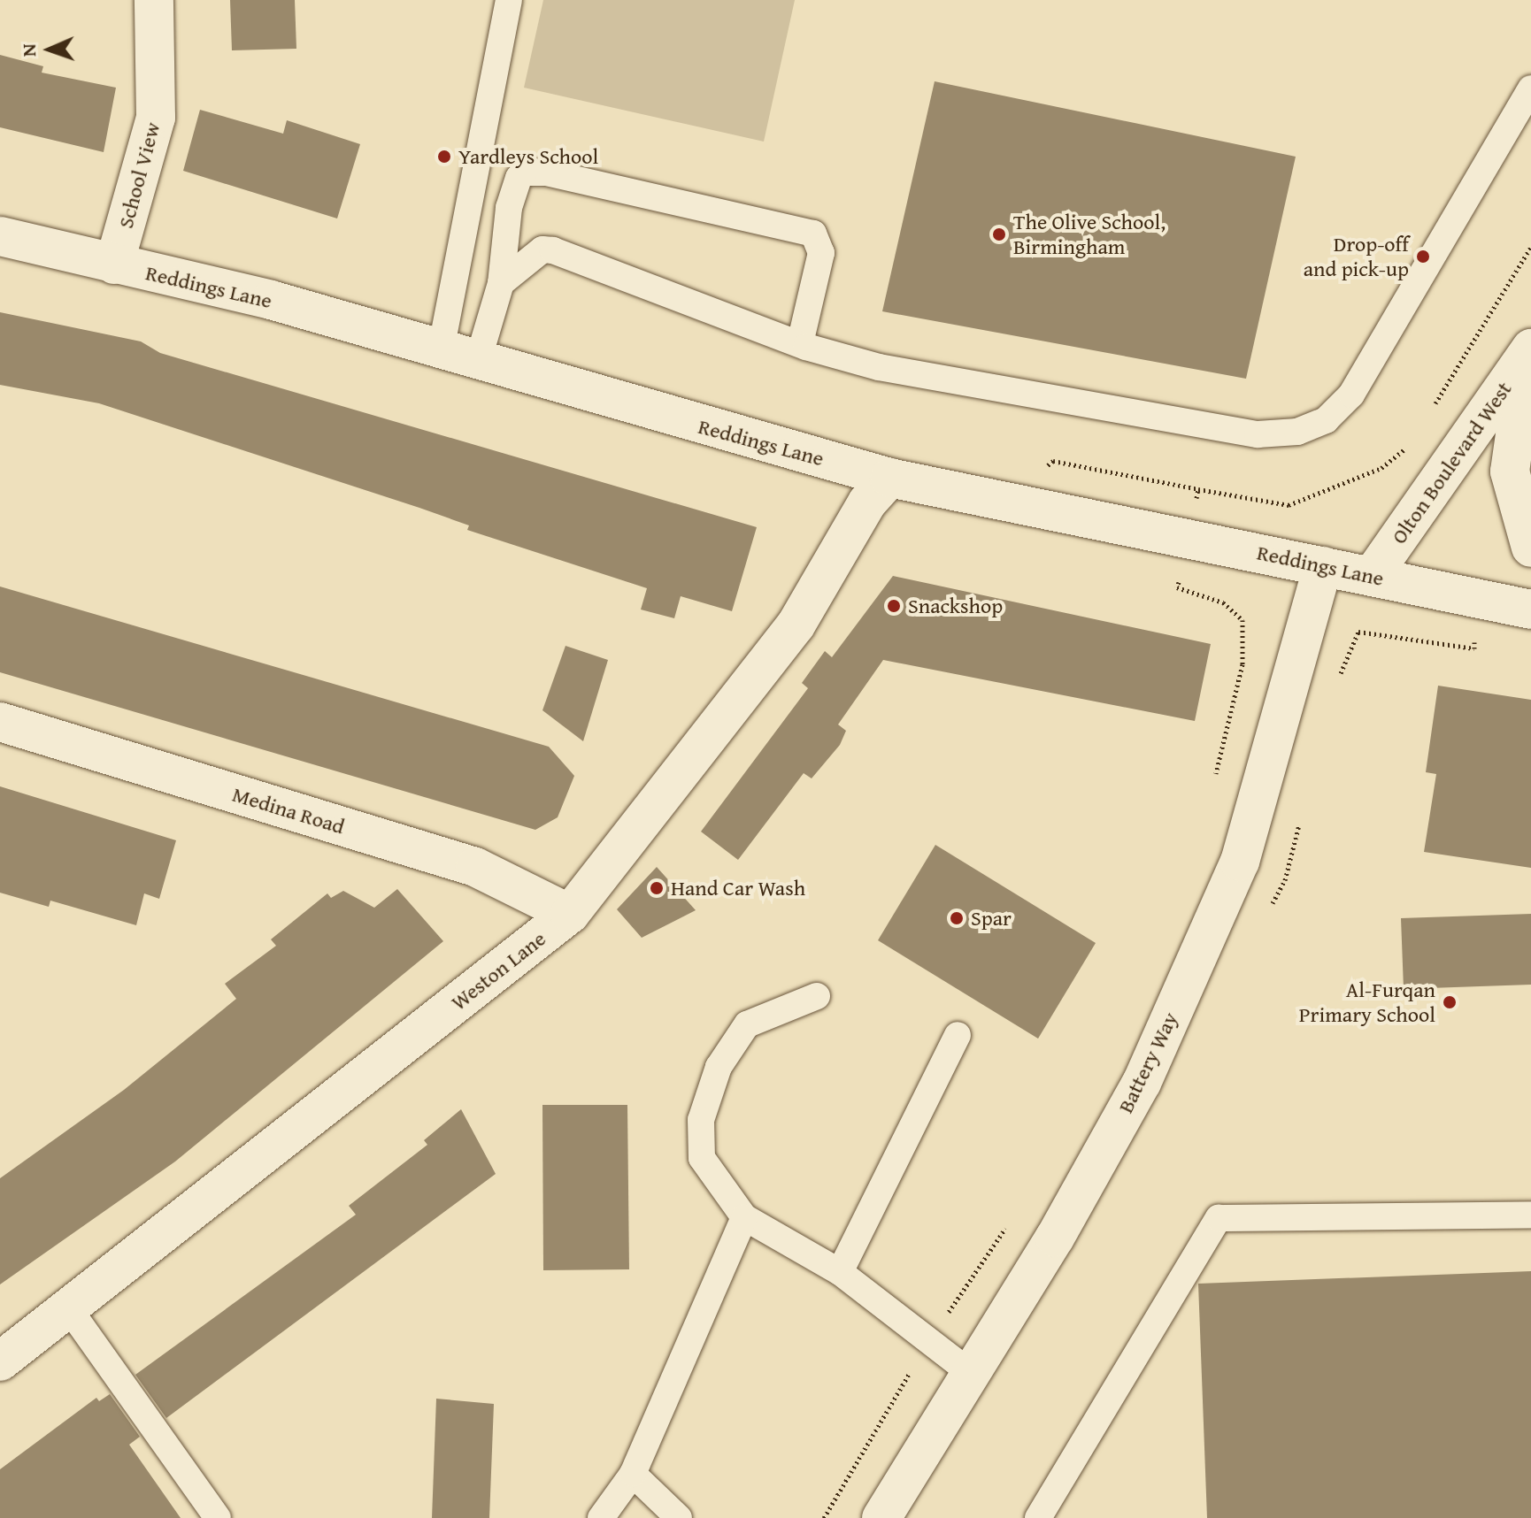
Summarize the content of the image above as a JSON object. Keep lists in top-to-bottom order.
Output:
{
  "streets": {
    "street": [
      "School View",
      "Reddings Lane",
      "Olton Boulevard West",
      "Medina Road",
      "Weston Lane",
      "Battery Way"
    ]
  },
  "crossings": [
    ["School View", "Reddings Lane"],
    ["Reddings Lane", "Olton Boulevard West"],
    ["Reddings Lane", "Weston Lane"],
    ["Reddings Lane", "Battery Way"],
    ["Medina Road", "Weston Lane"]
  ],
  "places": [
    "Yardleys School",
    "The Olive School, Birmingham",
    "Drop-off and pick-up",
    "Snackshop",
    "Hand Car Wash",
    "Spar",
    "Al-Furqan Primary School"
  ],
  "north": "left"
}
